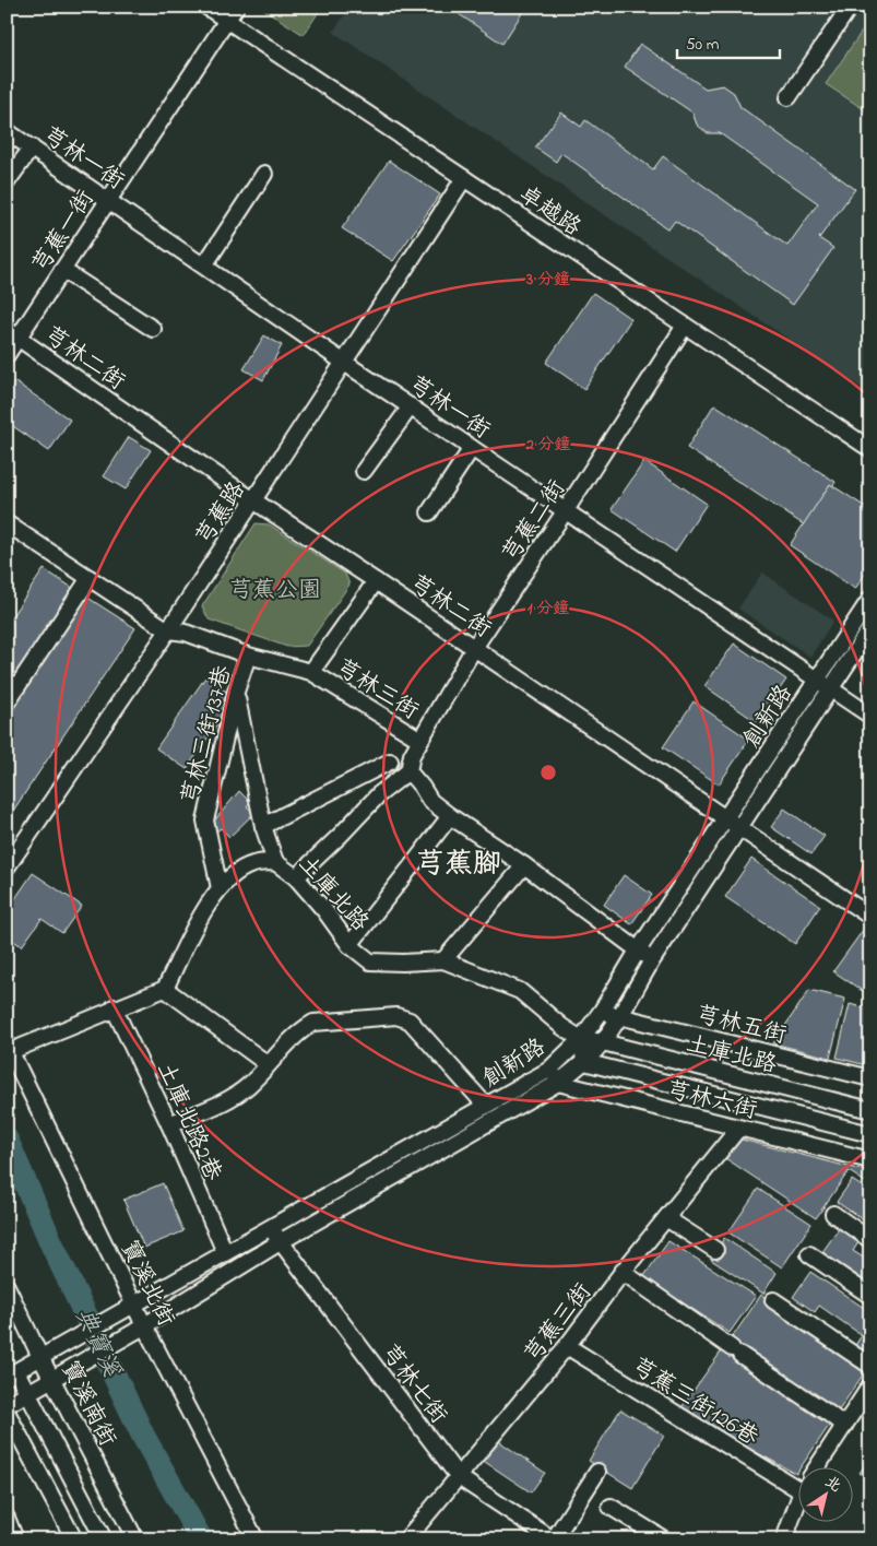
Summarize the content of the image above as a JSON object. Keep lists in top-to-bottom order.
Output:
{
  "streets": {
    "street": [
      "芎林一街",
      "卓越路",
      "芎蕉一街",
      "芎林二街",
      "芎蕉路",
      "芎蕉二街",
      "芎林三街",
      "創新路",
      "芎林三街137巷",
      "土庫北路",
      "芎林五街",
      "芎林六街",
      "土庫北路2巷",
      "寶溪北街",
      "芎蕉三街",
      "芎林七街",
      "芎蕉三街126巷",
      "寶溪南街"
    ]
  },
  "crossings": [
    ["芎林一街", "芎蕉一街"],
    ["芎林一街", "芎蕉路"],
    ["芎林一街", "芎蕉二街"],
    ["芎林一街", "創新路"],
    ["卓越路", "芎蕉一街"],
    ["卓越路", "芎蕉路"],
    ["卓越路", "芎蕉二街"],
    ["芎蕉一街", "芎林二街"],
    ["芎林二街", "芎蕉路"],
    ["芎林二街", "芎蕉二街"],
    ["芎林二街", "創新路"],
    ["芎蕉路", "芎林三街"],
    ["芎蕉二街", "芎林三街"],
    ["芎林三街", "芎林三街137巷"],
    ["創新路", "土庫北路"],
    ["創新路", "芎林五街"],
    ["創新路", "芎林六街"],
    ["創新路", "土庫北路2巷"],
    ["創新路", "寶溪北街"],
    ["創新路", "芎林七街"],
    ["創新路", "寶溪南街"],
    ["芎林三街137巷", "土庫北路"],
    ["芎林六街", "芎蕉三街"],
    ["芎蕉三街", "芎林七街"],
    ["芎蕉三街", "芎蕉三街126巷"]
  ],
  "districts": ["芎蕉腳"],
  "water": ["典寶溪"],
  "parks": ["芎蕉公園"],
  "scale_bar": "50 m",
  "north": "top right",
  "rings": ["3 分鐘", "2 分鐘", "1 分鐘"]
}
